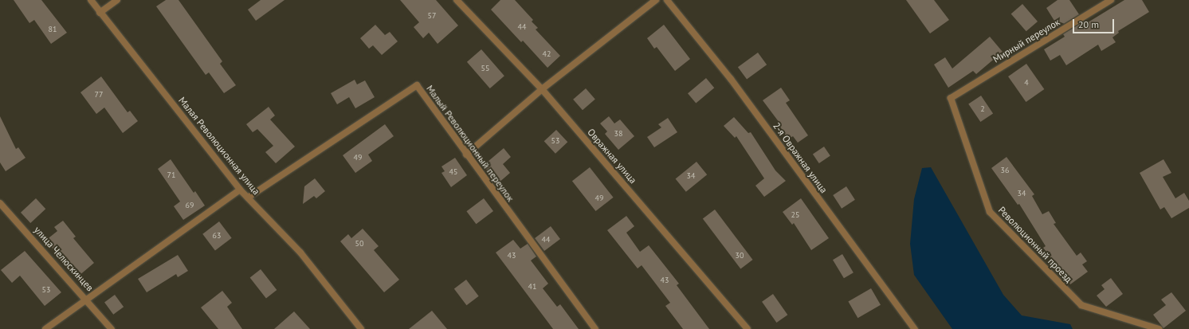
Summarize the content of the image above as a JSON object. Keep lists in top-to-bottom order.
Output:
{
  "streets": {
    "street": [
      "Мирный переулок",
      "Малый Революционный переулок",
      "Малая Революционная улица",
      "Овражная улица",
      "2-я Овражная улица",
      "Революционный проезд",
      "улица Челюскинцев"
    ]
  },
  "crossings": [
    ["Мирный переулок", "Революционный проезд"],
    ["Малый Революционный переулок", "Малая Революционная улица"]
  ],
  "house_numbers": [
    "57",
    "44",
    "81",
    "42",
    "55",
    "4",
    "77",
    "2",
    "38",
    "53",
    "49",
    "36",
    "45",
    "71",
    "34",
    "34",
    "49",
    "69",
    "25",
    "63",
    "44",
    "50",
    "43",
    "30",
    "43",
    "41",
    "53"
  ],
  "scale_bar": "20 m"
}
